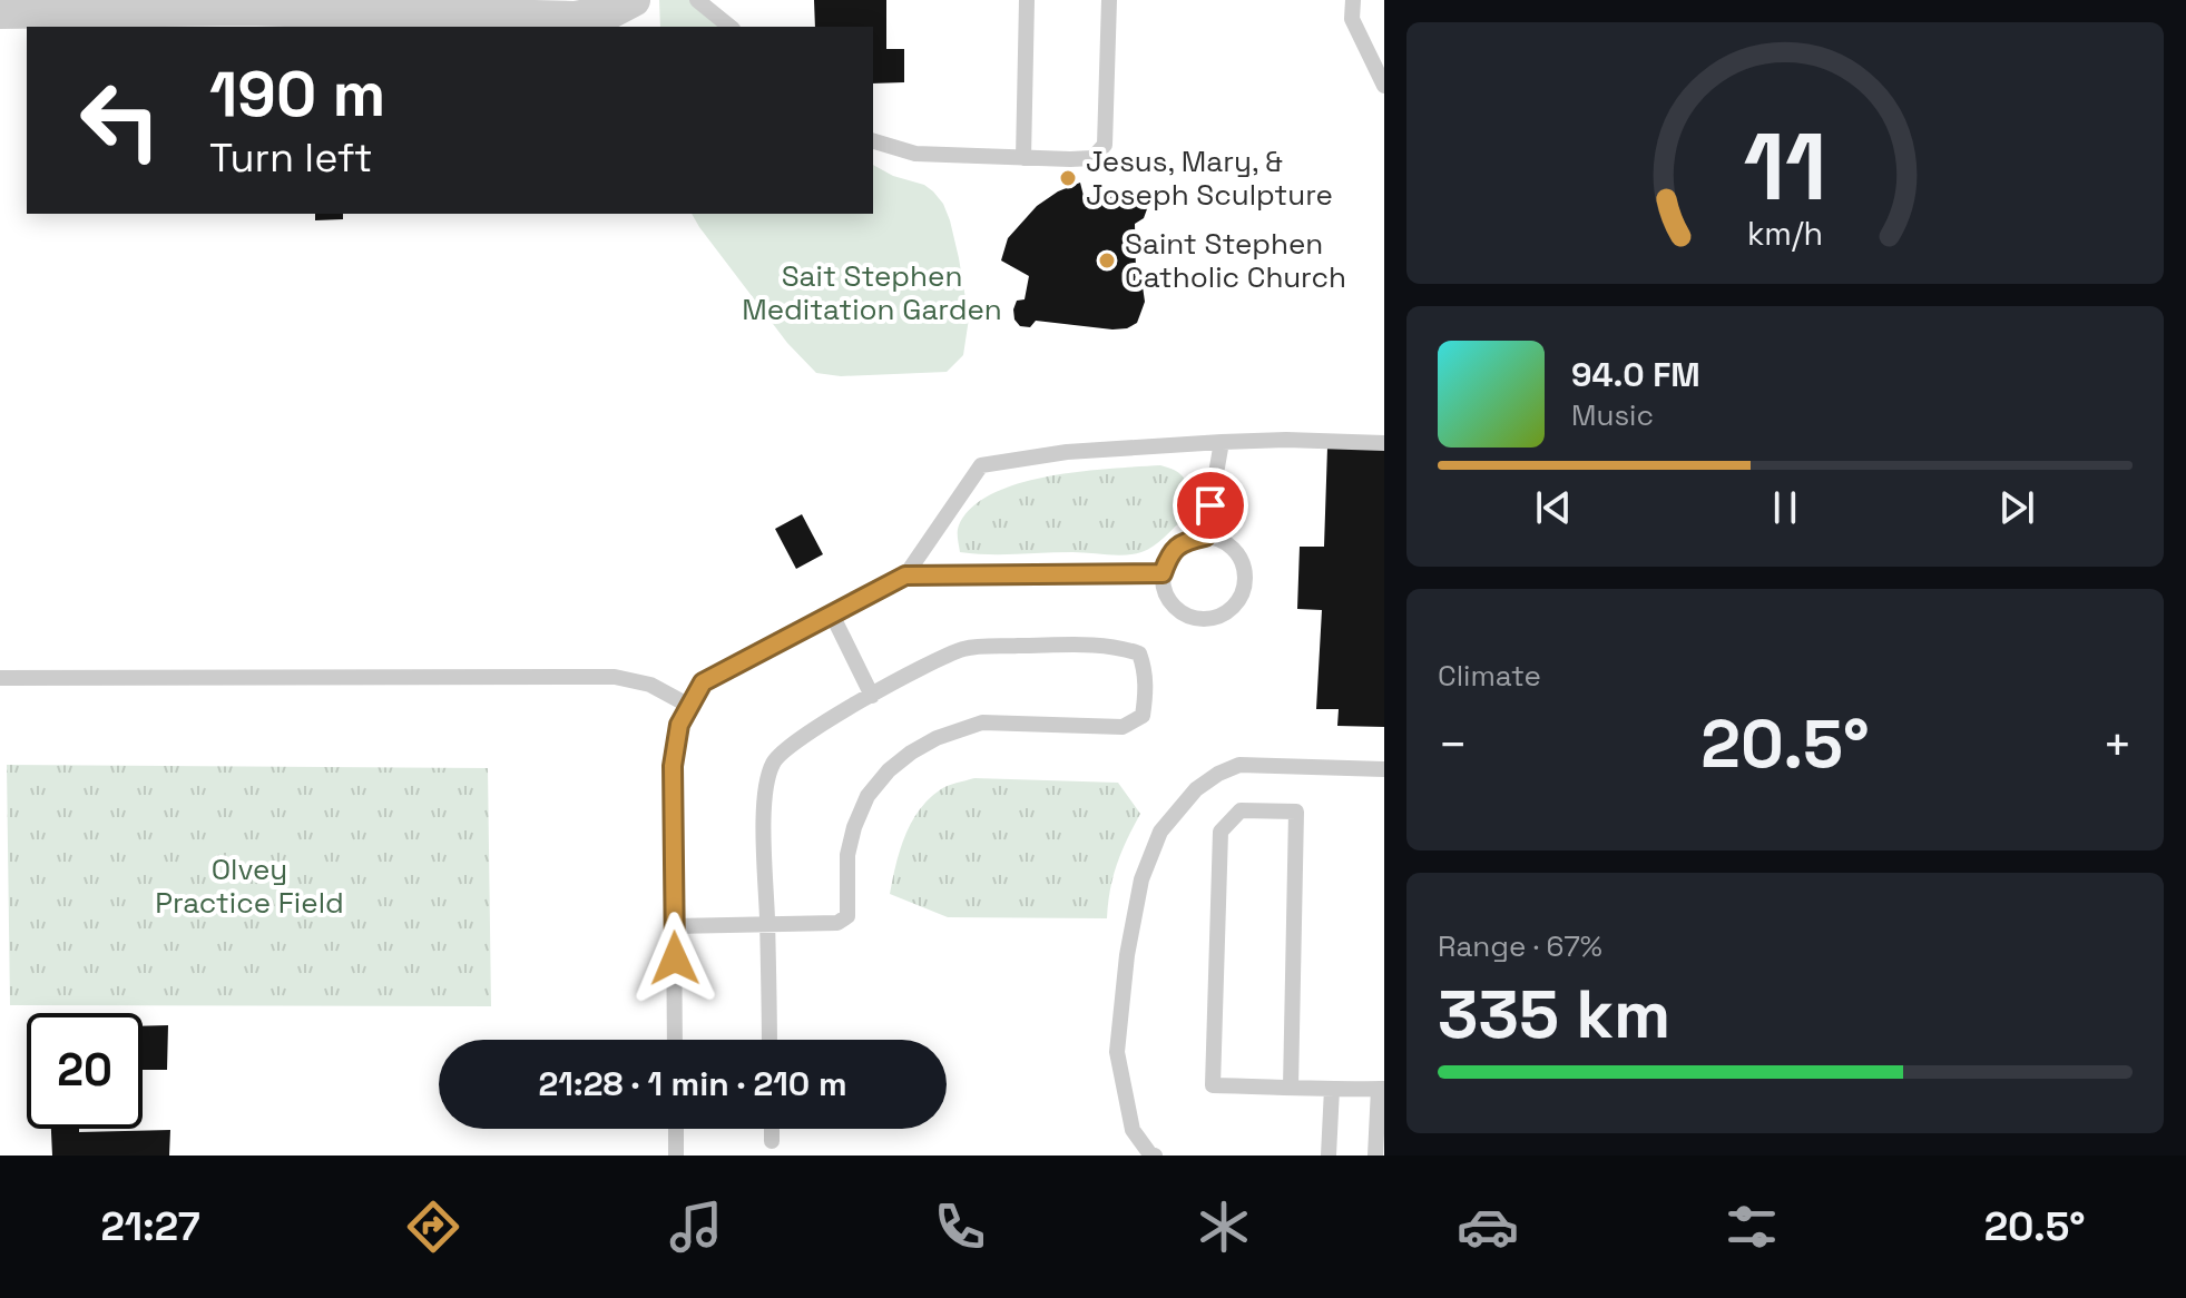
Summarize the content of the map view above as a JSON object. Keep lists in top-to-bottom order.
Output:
{
  "parks": ["Sait Stephen Meditation Garden", "Olvey Practice Field"],
  "places": ["Jesus, Mary, & Joseph Sculpture", "Saint Stephen Catholic Church"],
  "page": {
    "turn": ["190 m", "Turn left"],
    "song": ["94.0 FM", "Music"],
    "tile": [
      "Climate",
      ["Range · 67%", "335 km"]
    ],
    "heat": ["−", "20.5°", "+"],
    "limit": "20",
    "trip": "21:28 · 1 min · 210 m",
    "tabs": ["21:27", "20.5°"],
    "gauge": ["11", "km/h"]
  }
}
